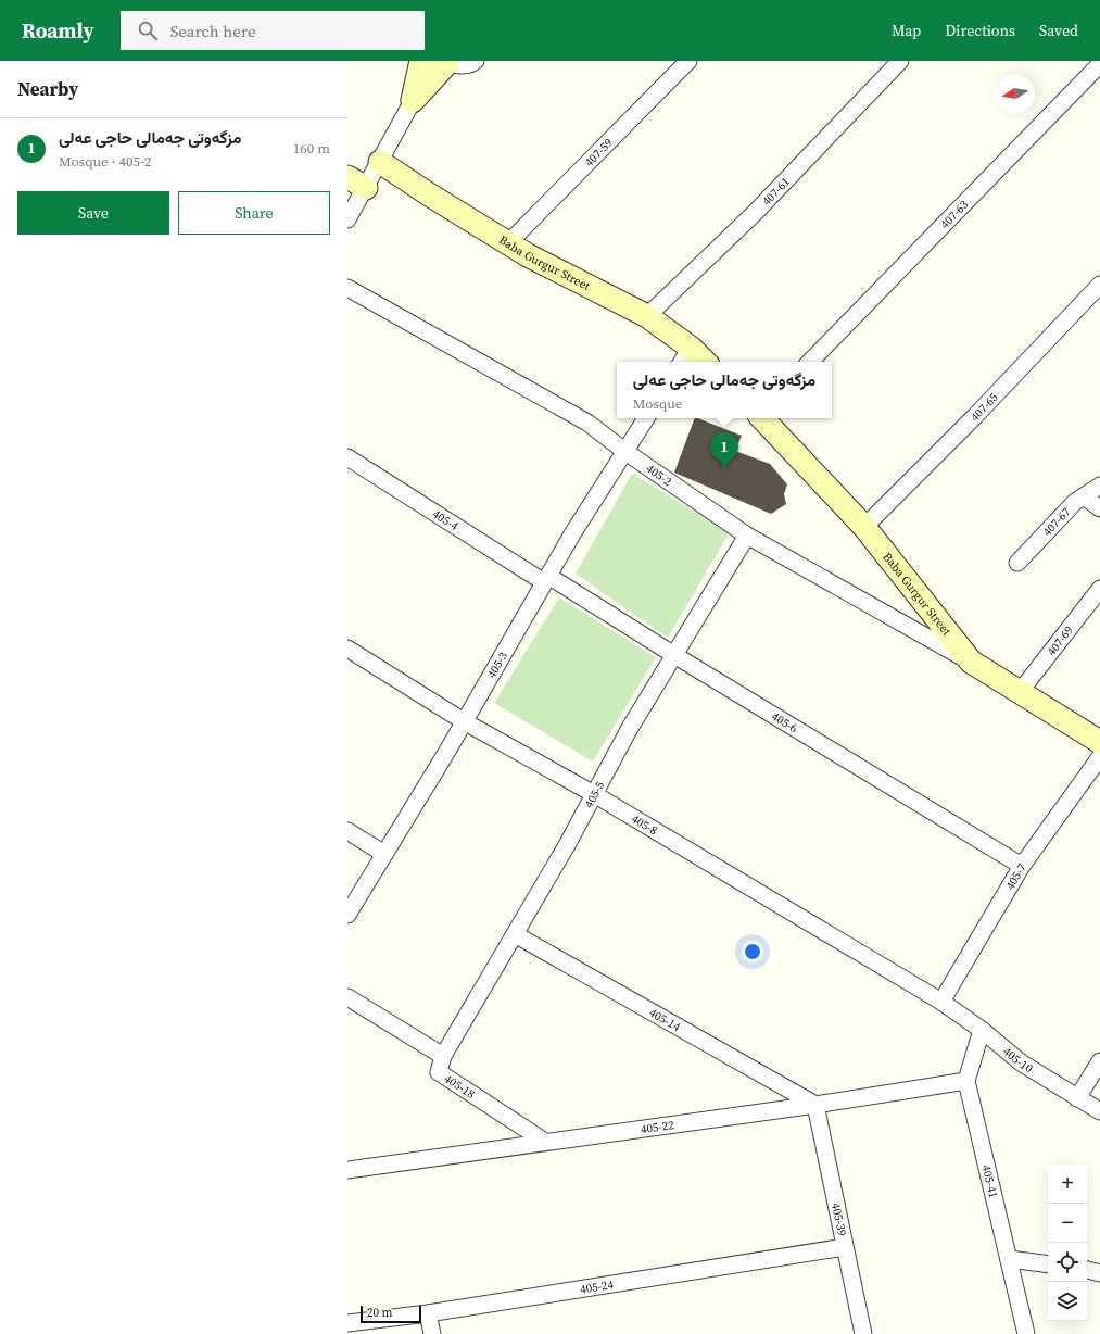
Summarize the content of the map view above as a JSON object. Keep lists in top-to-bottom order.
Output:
{
  "streets": {
    "street": [
      "407-59",
      "407-61",
      "407-63",
      "Baba Gurgur Street",
      "407-65",
      "405-2",
      "405-4",
      "407-67",
      "407-69",
      "405-3",
      "405-6",
      "405-5",
      "405-8",
      "405-7",
      "405-14",
      "405-10",
      "405-18",
      "405-22",
      "405-41",
      "405-39",
      "405-24"
    ]
  },
  "crossings": [
    ["407-59", "Baba Gurgur Street"],
    ["407-61", "Baba Gurgur Street"],
    ["Baba Gurgur Street", "407-65"],
    ["Baba Gurgur Street", "405-2"],
    ["Baba Gurgur Street", "407-69"],
    ["405-2", "405-3"],
    ["405-2", "405-5"],
    ["405-4", "405-3"],
    ["405-4", "405-6"],
    ["405-3", "405-6"],
    ["405-3", "405-8"],
    ["405-6", "405-5"],
    ["405-6", "405-7"],
    ["405-5", "405-8"],
    ["405-5", "405-14"],
    ["405-5", "405-18"],
    ["405-8", "405-7"],
    ["405-8", "405-10"],
    ["405-7", "405-10"],
    ["405-14", "405-22"],
    ["405-14", "405-39"],
    ["405-10", "405-41"],
    ["405-18", "405-22"],
    ["405-22", "405-41"],
    ["405-22", "405-39"],
    ["405-39", "405-24"]
  ],
  "scale_bar": "20 m",
  "north": "left",
  "page": {
    "header": "Roamly",
    "search": "Search here",
    "nav": ["Map", "Directions", "Saved"],
    "heading": "Nearby",
    "list": [
      {
        "mark": "1",
        "name": "مزگەوتی جەمالی حاجی عەلی",
        "note": "Mosque · 405-2",
        "value": "160 m"
      }
    ],
    "buttons": ["Save", "Share"],
    "popup": ["مزگەوتی جەمالی حاجی عەلی", "Mosque"],
    "pins": "1",
    "map_buttons": ["+", "−"],
    "scale": "20 m"
  }
}
